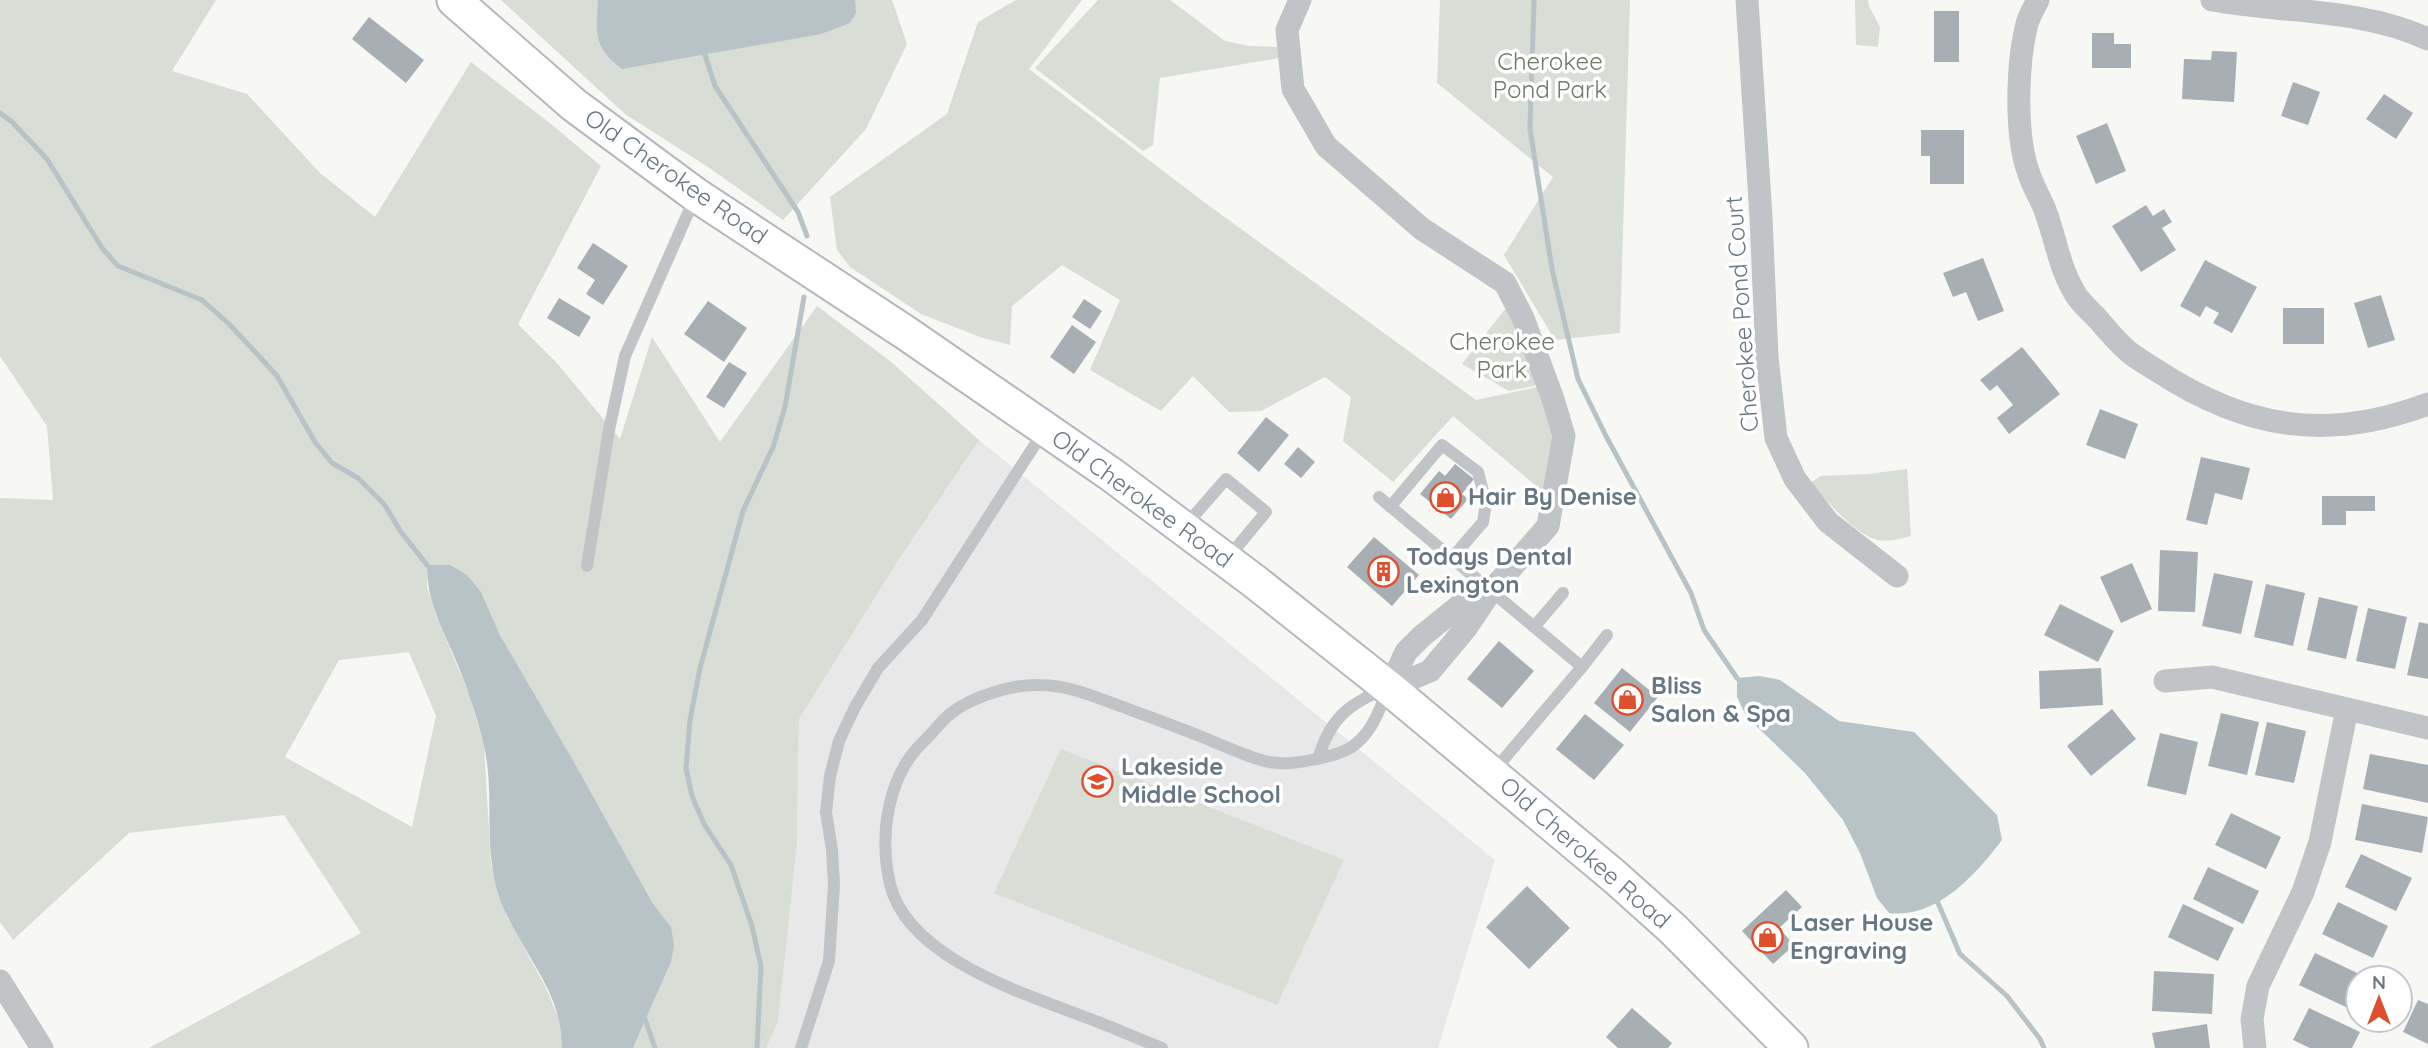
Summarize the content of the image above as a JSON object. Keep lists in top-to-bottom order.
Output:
{
  "streets": {
    "street": ["Old Cherokee Road", "Cherokee Pond Court"]
  },
  "parks": ["Cherokee Pond Park", "Cherokee Park"],
  "places": {
    "shop": ["Hair By Denise", "Bliss Salon & Spa", "Laser House Engraving"],
    "building": ["Todays Dental Lexington"],
    "school or university": ["Lakeside Middle School"]
  },
  "north": "top"
}
